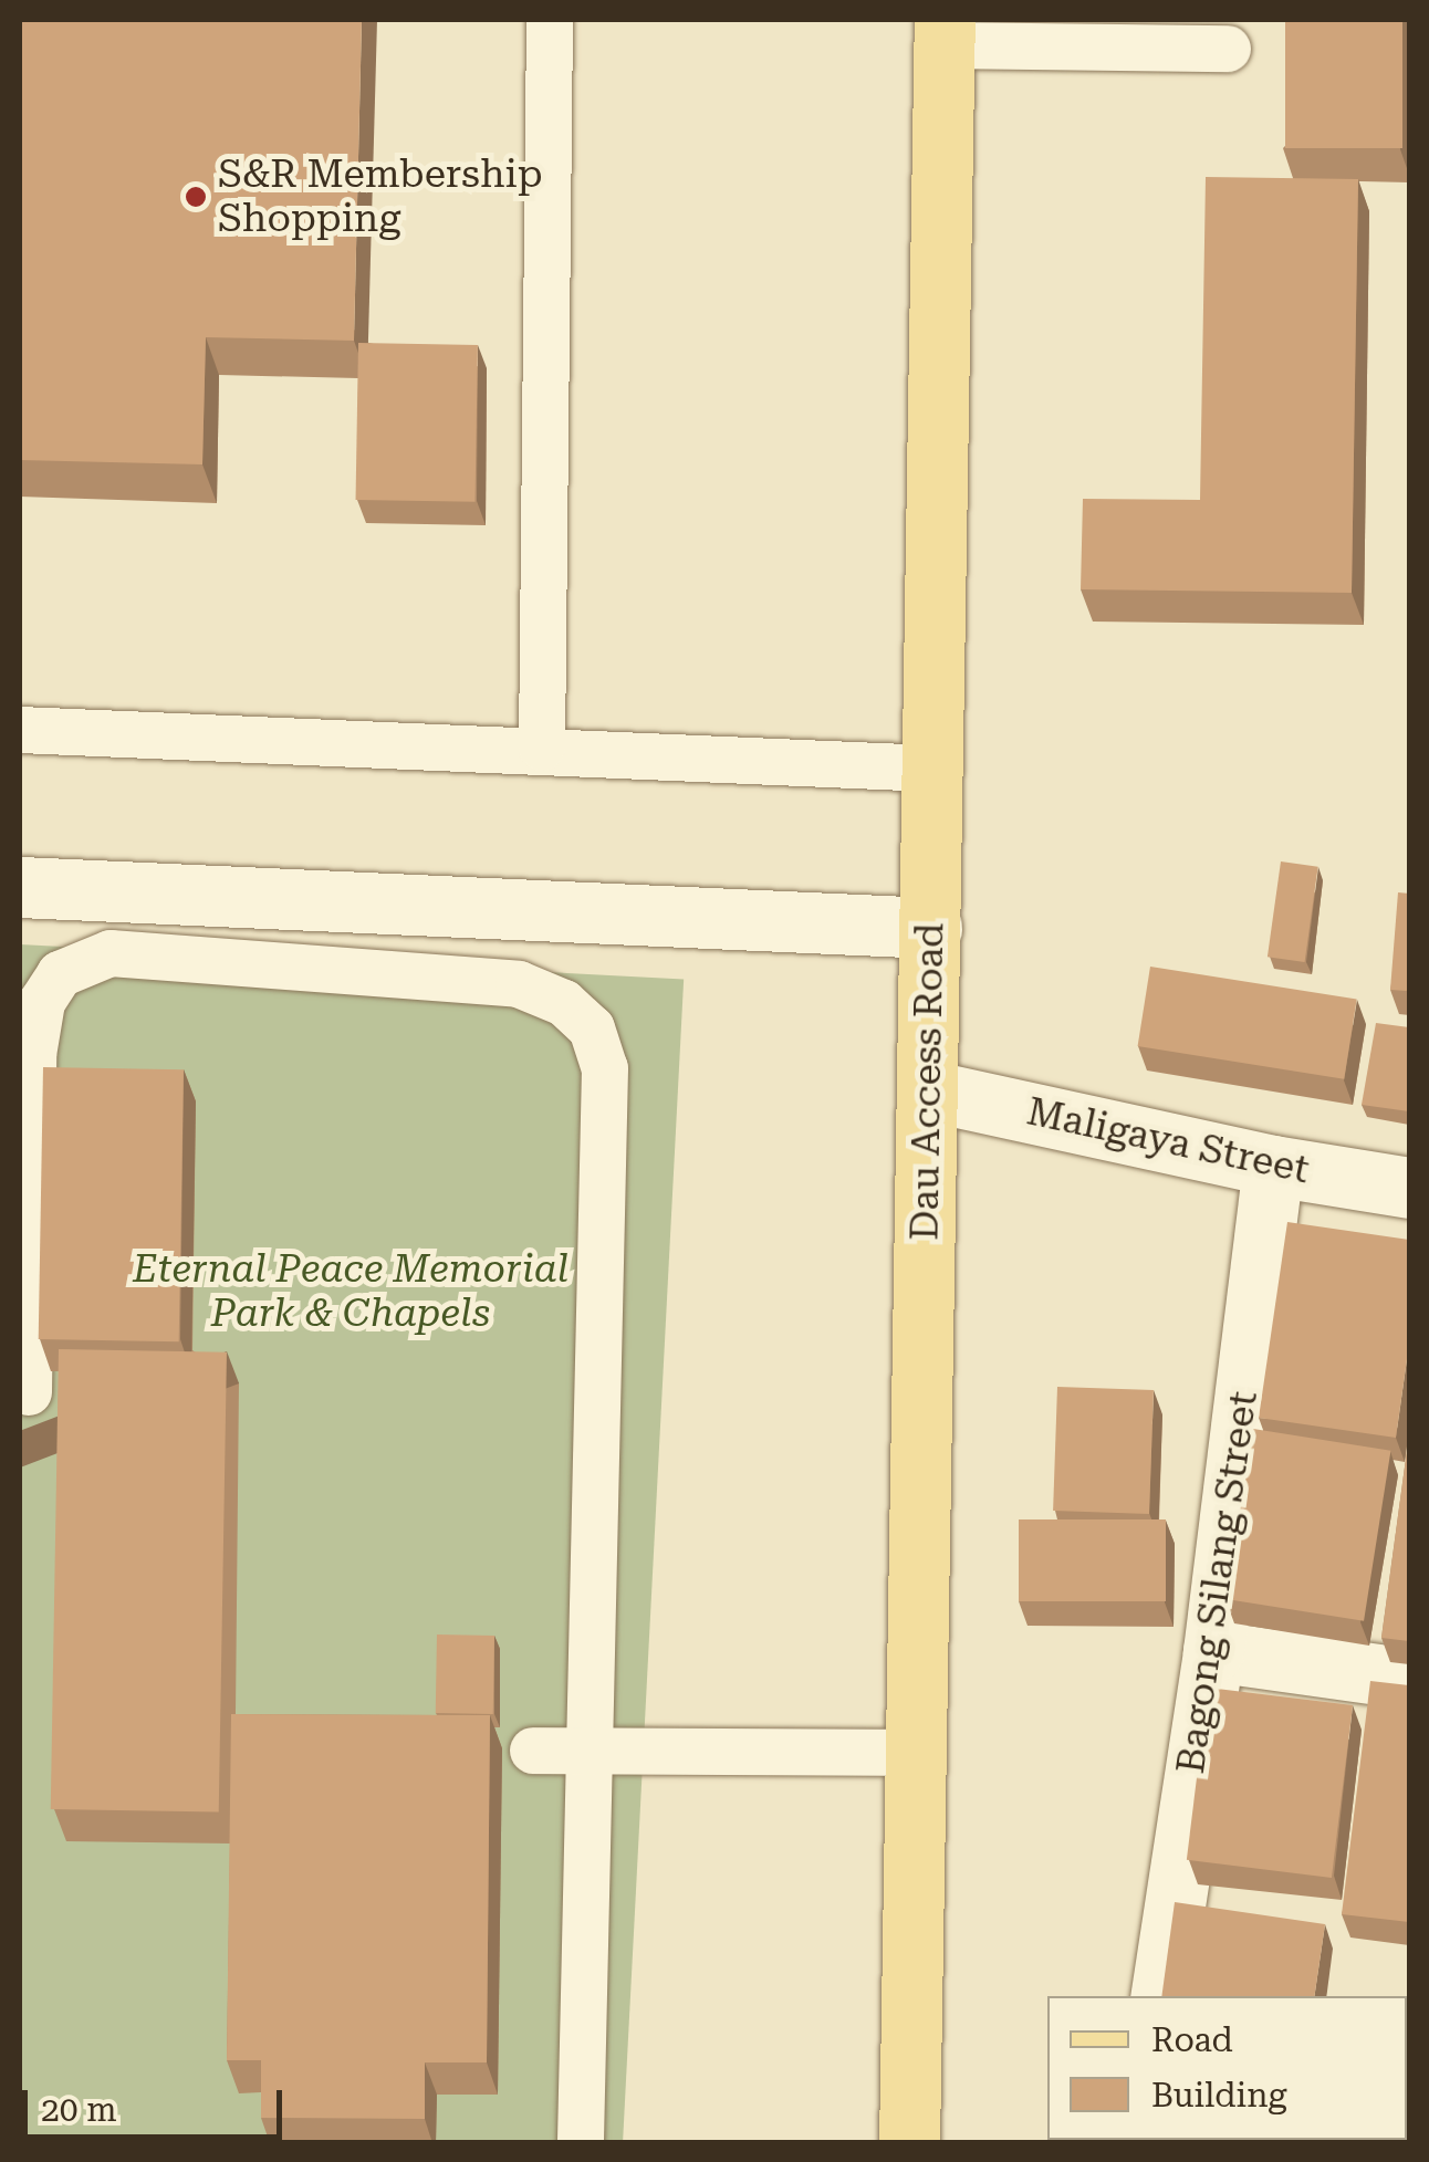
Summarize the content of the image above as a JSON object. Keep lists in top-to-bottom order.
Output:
{
  "streets": {
    "main road": ["Dau Access Road"],
    "street": ["Maligaya Street", "Bagong Silang Street"]
  },
  "crossings": [
    ["Dau Access Road", "Maligaya Street"],
    ["Maligaya Street", "Bagong Silang Street"]
  ],
  "parks": ["Eternal Peace Memorial Park & Chapels"],
  "places": ["S&R Membership Shopping"],
  "legend": ["Road", "Building"],
  "scale_bar": "20 m"
}
